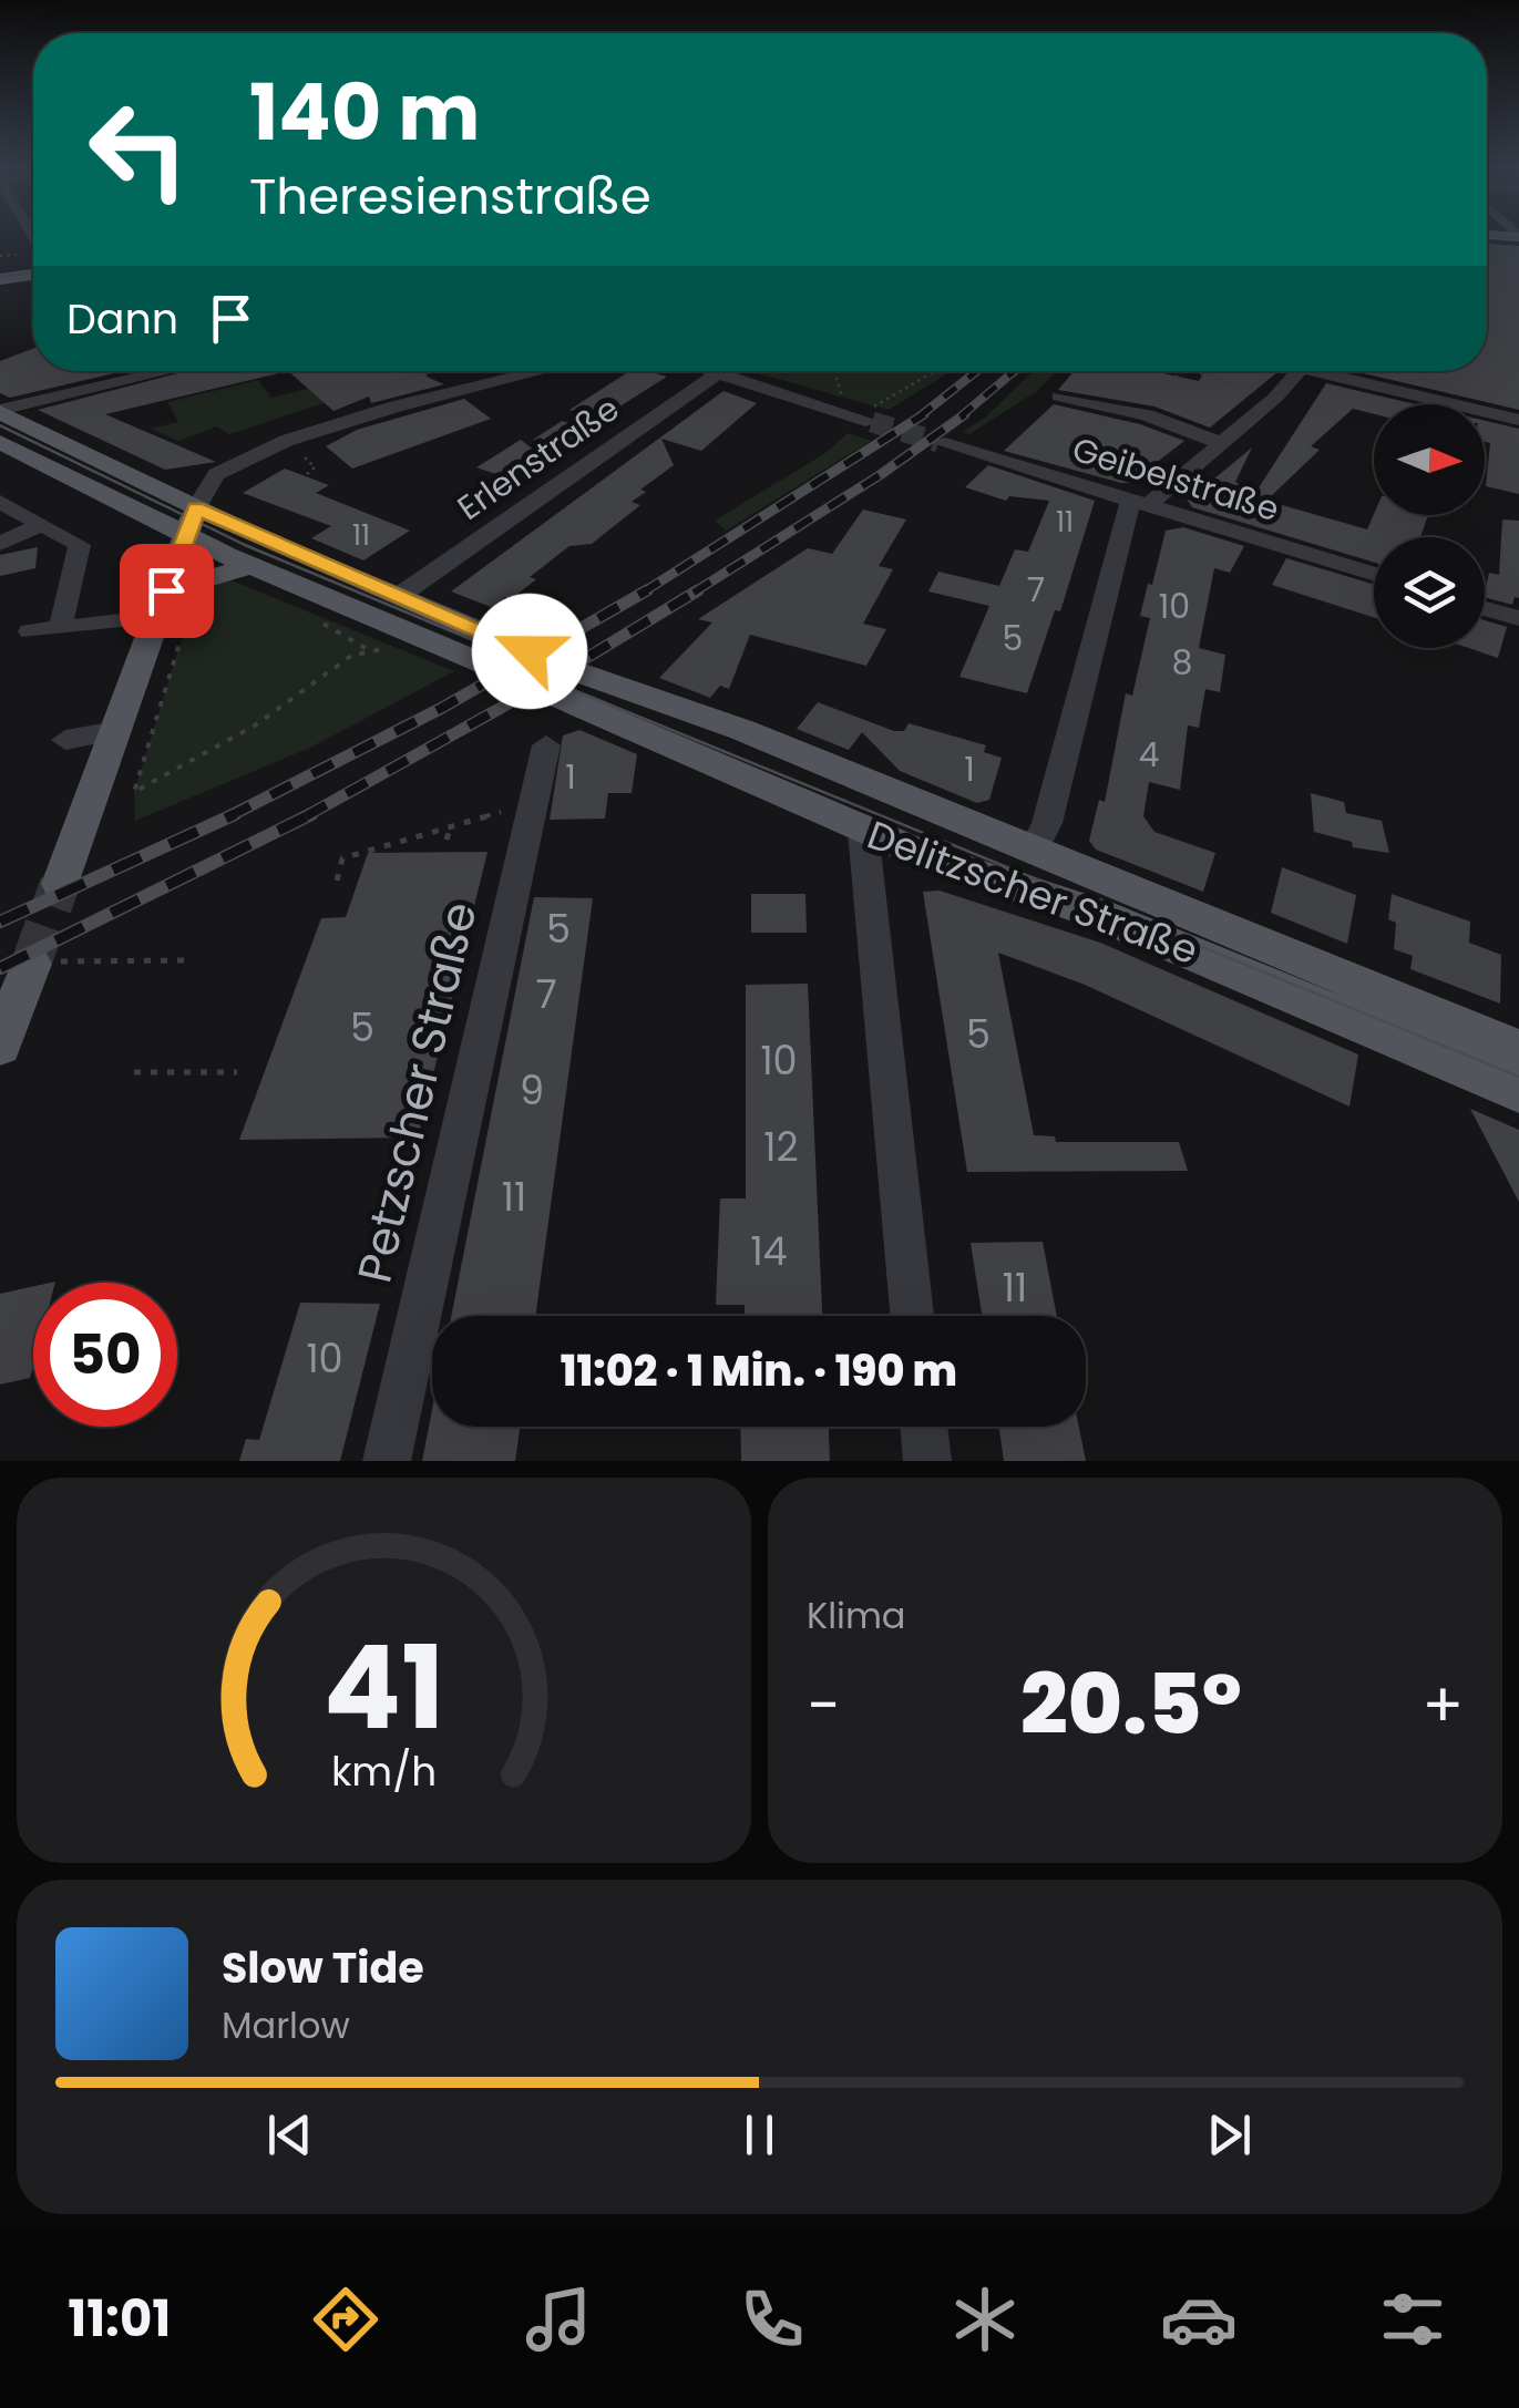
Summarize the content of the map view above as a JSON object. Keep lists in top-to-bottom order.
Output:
{
  "streets": {
    "main road": ["Delitzscher Straße"],
    "street": ["Erlenstraße", "Geibelstraße", "Petzscher Straße"]
  },
  "house_numbers": [
    "11",
    "11",
    "7",
    "10",
    "5",
    "8",
    "4",
    "1",
    "1",
    "5",
    "7",
    "5",
    "5",
    "10",
    "9",
    "12",
    "11",
    "14",
    "11",
    "10"
  ],
  "north": "right",
  "page": {
    "turn": ["140 m", "Theresienstraße"],
    "then": "Dann",
    "limit": "50",
    "trip": "11:02 · 1 Min. · 190 m",
    "tile": "Klima",
    "heat": ["−", "20.5°", "+"],
    "song": ["Slow Tide", "Marlow"],
    "tabs": "11:01",
    "gauge": ["41", "km/h"]
  }
}
